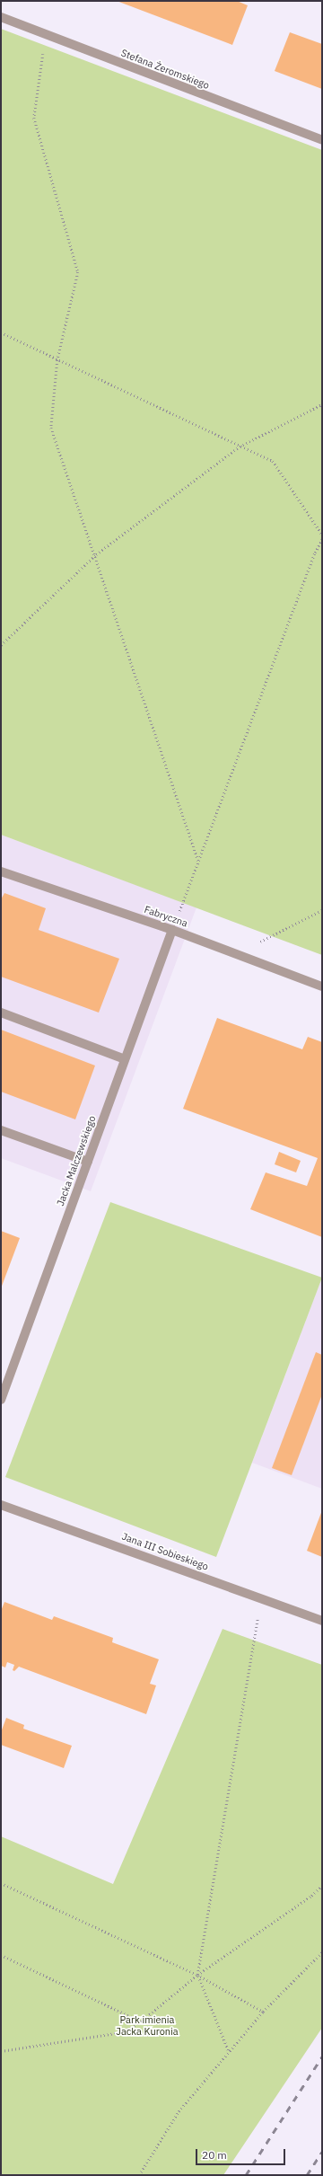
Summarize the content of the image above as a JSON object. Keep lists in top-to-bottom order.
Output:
{
  "streets": {
    "street": [
      "Stefana Żeromskiego",
      "Fabryczna",
      "Jacka Malczewskiego",
      "Jana III Sobieskiego"
    ]
  },
  "crossings": [
    ["Fabryczna", "Jacka Malczewskiego"]
  ],
  "parks": ["Park imienia Jacka Kuronia"],
  "scale_bar": "20 m"
}
